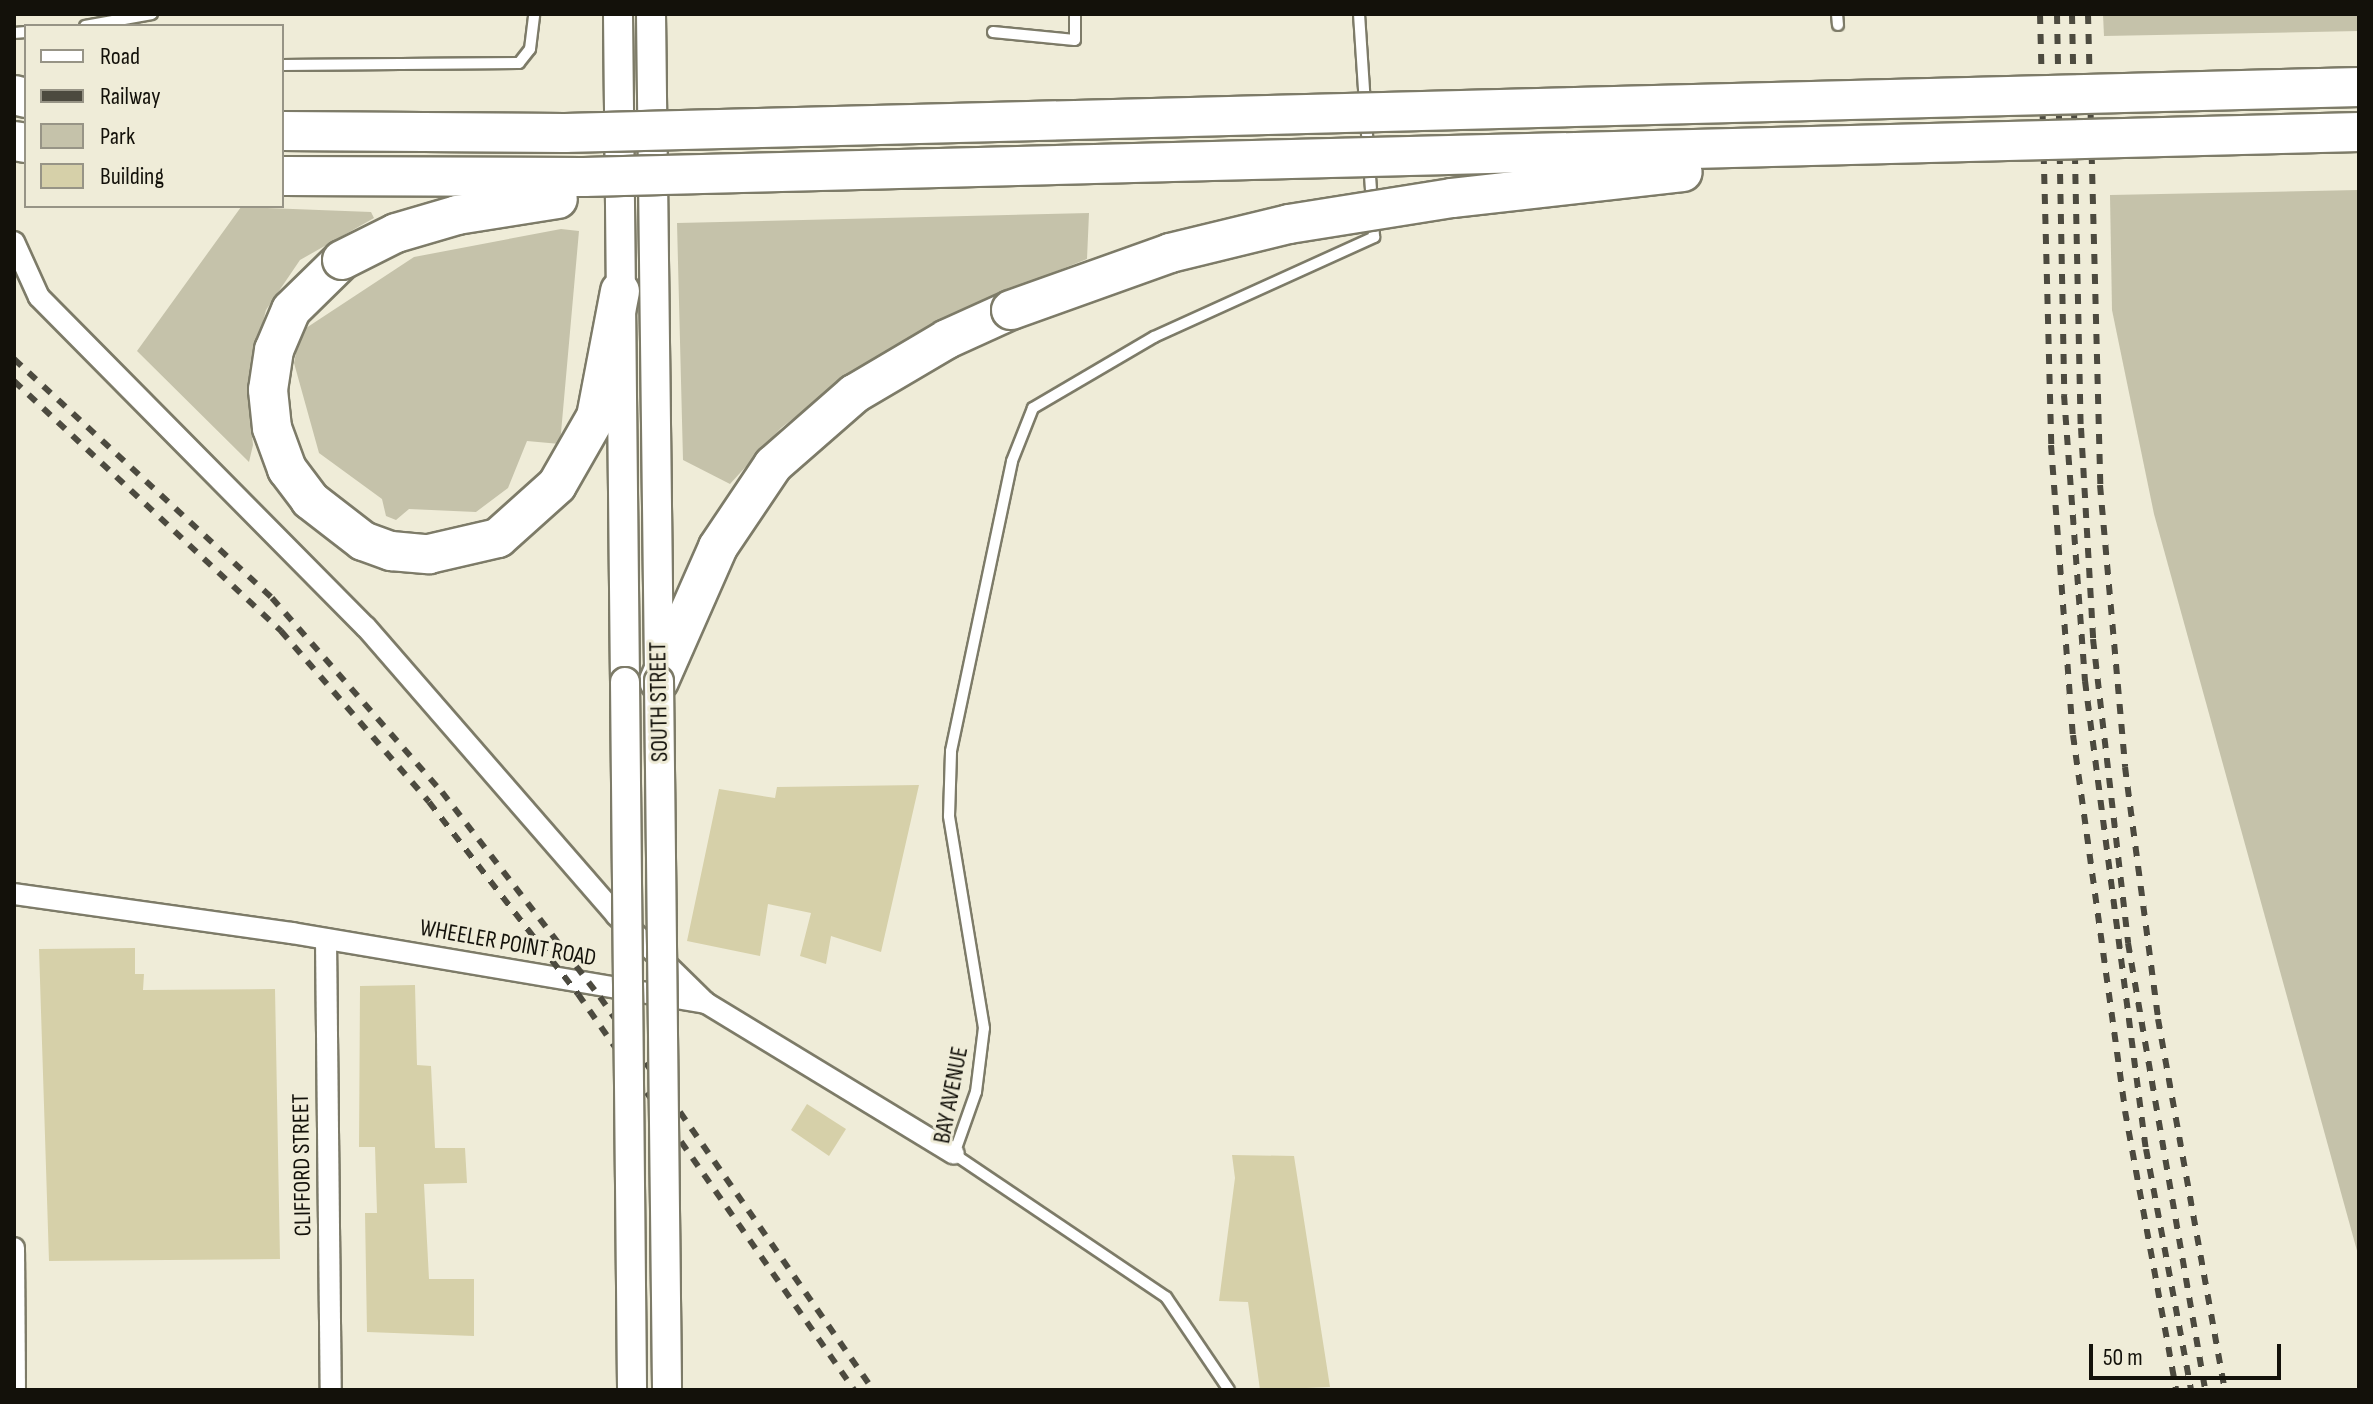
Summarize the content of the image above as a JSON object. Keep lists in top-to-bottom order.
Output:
{
  "streets": {
    "main road": ["SOUTH STREET"],
    "street": ["WHEELER POINT ROAD", "CLIFFORD STREET"],
    "lane": ["BAY AVENUE"]
  },
  "crossings": [
    ["WHEELER POINT ROAD", "BAY AVENUE"],
    ["WHEELER POINT ROAD", "CLIFFORD STREET"]
  ],
  "legend": [
    "Road",
    "Railway",
    "Park",
    "Building"
  ],
  "scale_bar": "50 m"
}
